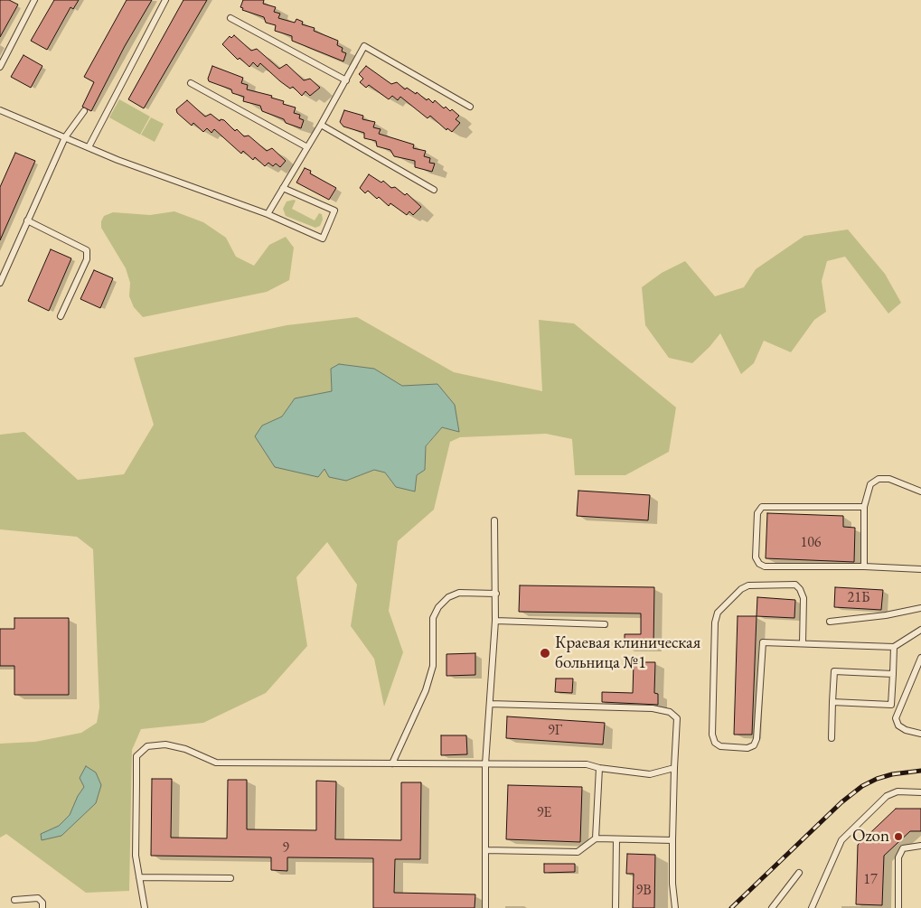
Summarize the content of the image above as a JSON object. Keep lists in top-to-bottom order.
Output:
{
  "places": ["Краевая клиническая больница №1", "Ozon"],
  "house_numbers": [
    "106",
    "21Б",
    "9Г",
    "9Е",
    "9",
    "17",
    "9В"
  ]
}
